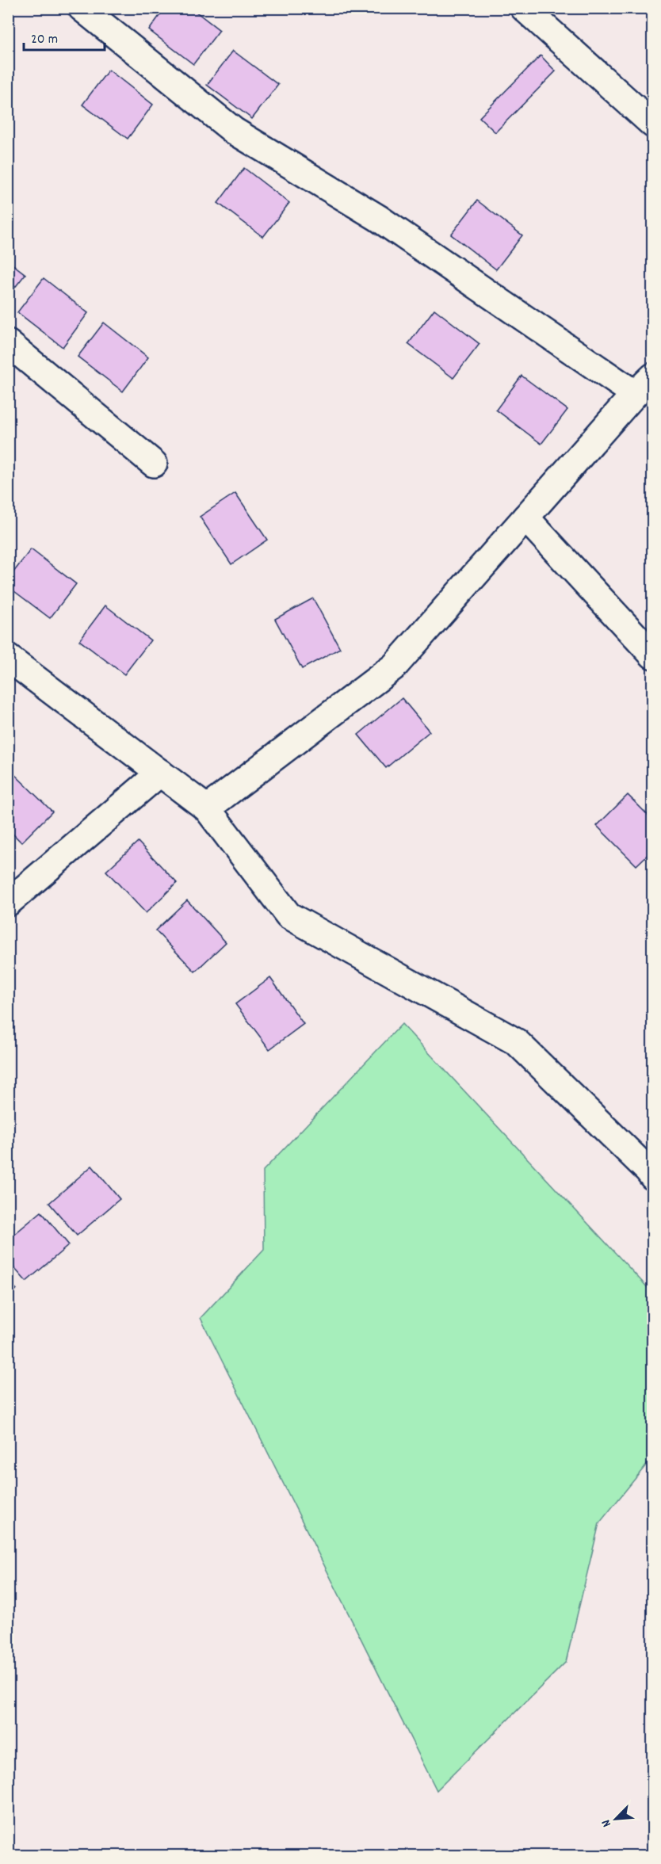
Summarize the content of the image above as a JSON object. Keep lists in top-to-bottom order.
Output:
{
  "scale_bar": "20 m",
  "north": "bottom left"
}
